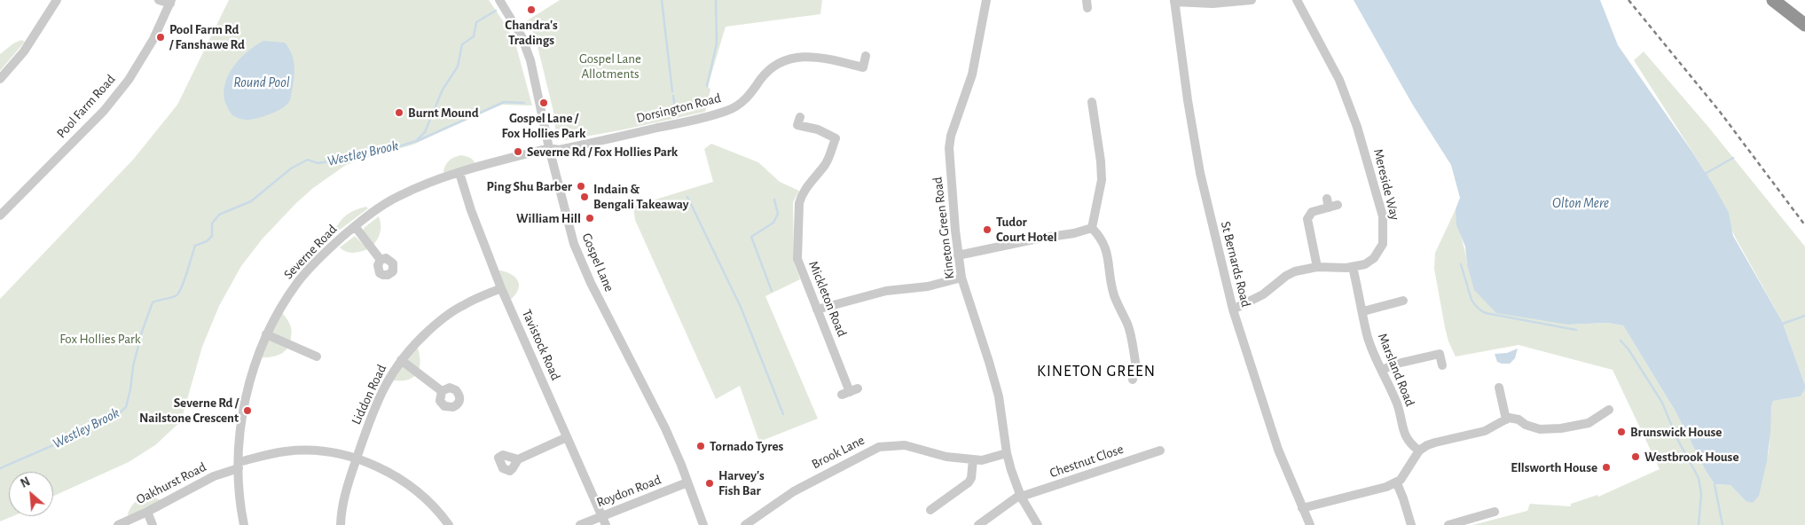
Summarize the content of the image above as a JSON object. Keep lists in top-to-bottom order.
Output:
{
  "streets": {
    "street": [
      "Pool Farm Road",
      "Dorsington Road",
      "Mereside Way",
      "Kineton Green Road",
      "Severne Road",
      "Gospel Lane",
      "St Bernards Road",
      "Mickleton Road",
      "Tavistock Road",
      "Marsland Road",
      "Liddon Road",
      "Brook Lane",
      "Chestnut Close",
      "Oakhurst Road",
      "Roydon Road"
    ]
  },
  "crossings": [
    ["Dorsington Road", "Severne Road"],
    ["Dorsington Road", "Gospel Lane"],
    ["Mereside Way", "St Bernards Road"],
    ["Mereside Way", "Marsland Road"],
    ["Kineton Green Road", "Brook Lane"],
    ["Kineton Green Road", "Chestnut Close"],
    ["Severne Road", "Gospel Lane"],
    ["Severne Road", "Tavistock Road"],
    ["Severne Road", "Oakhurst Road"],
    ["Gospel Lane", "Roydon Road"],
    ["Tavistock Road", "Liddon Road"],
    ["Tavistock Road", "Roydon Road"],
    ["Liddon Road", "Oakhurst Road"]
  ],
  "districts": ["KINETON GREEN"],
  "water": ["Round Pool", "Westley Brook", "Olton Mere"],
  "parks": ["Gospel Lane Allotments", "Fox Hollies Park"],
  "places": [
    "Chandra's Tradings",
    "Pool Farm Rd / Fanshawe Rd",
    "Gospel Lane / Fox Hollies Park",
    "Burnt Mound",
    "Severne Rd / Fox Hollies Park",
    "Ping Shu Barber",
    "Indain & Bengali Takeaway",
    "William Hill",
    "Tudor Court Hotel",
    "Severne Rd / Nailstone Crescent",
    "Brunswick House",
    "Tornado Tyres",
    "Westbrook House",
    "Ellsworth House",
    "Harvey's Fish Bar"
  ],
  "north": "top left"
}
